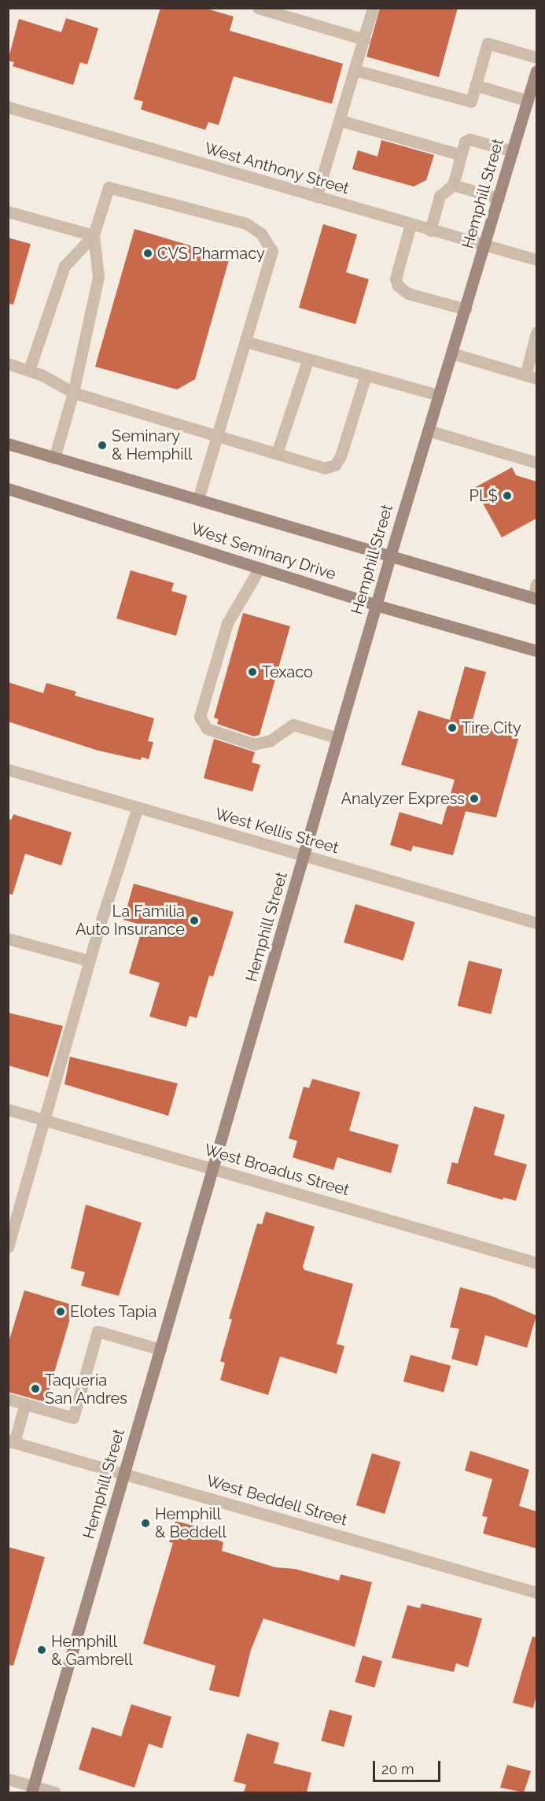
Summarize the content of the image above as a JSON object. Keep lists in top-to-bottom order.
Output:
{
  "streets": {
    "main road": ["Hemphill Street", "West Seminary Drive"],
    "street": [
      "West Anthony Street",
      "West Kellis Street",
      "West Broadus Street",
      "West Beddell Street"
    ]
  },
  "crossings": [
    ["West Anthony Street", "Hemphill Street"],
    ["Hemphill Street", "West Seminary Drive"],
    ["Hemphill Street", "West Kellis Street"],
    ["Hemphill Street", "West Broadus Street"],
    ["Hemphill Street", "West Beddell Street"]
  ],
  "places": [
    "CVS Pharmacy",
    "Seminary & Hemphill",
    "PL$",
    "Texaco",
    "Tire City",
    "Analyzer Express",
    "La Familia Auto Insurance",
    "Elotes Tapia",
    "Taqueria San Andres",
    "Hemphill & Beddell",
    "Hemphill & Gambrell"
  ],
  "scale_bar": "20 m"
}
